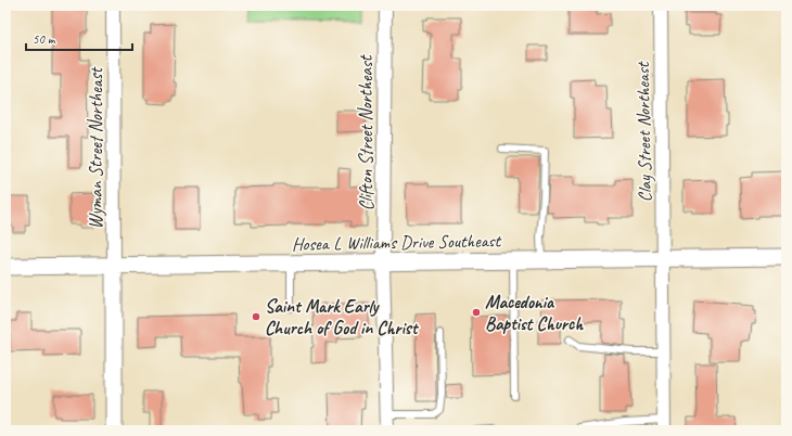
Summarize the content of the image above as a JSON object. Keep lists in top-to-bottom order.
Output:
{
  "streets": {
    "street": [
      "Clay Street Northeast",
      "Clifton Street Northeast",
      "Wyman Street Northeast",
      "Hosea L Williams Drive Southeast"
    ]
  },
  "crossings": [
    ["Clay Street Northeast", "Hosea L Williams Drive Southeast"],
    ["Clifton Street Northeast", "Hosea L Williams Drive Southeast"],
    ["Wyman Street Northeast", "Hosea L Williams Drive Southeast"]
  ],
  "places": ["Macedonia Baptist Church", "Saint Mark Early Church of God in Christ"],
  "scale_bar": "50 m"
}
